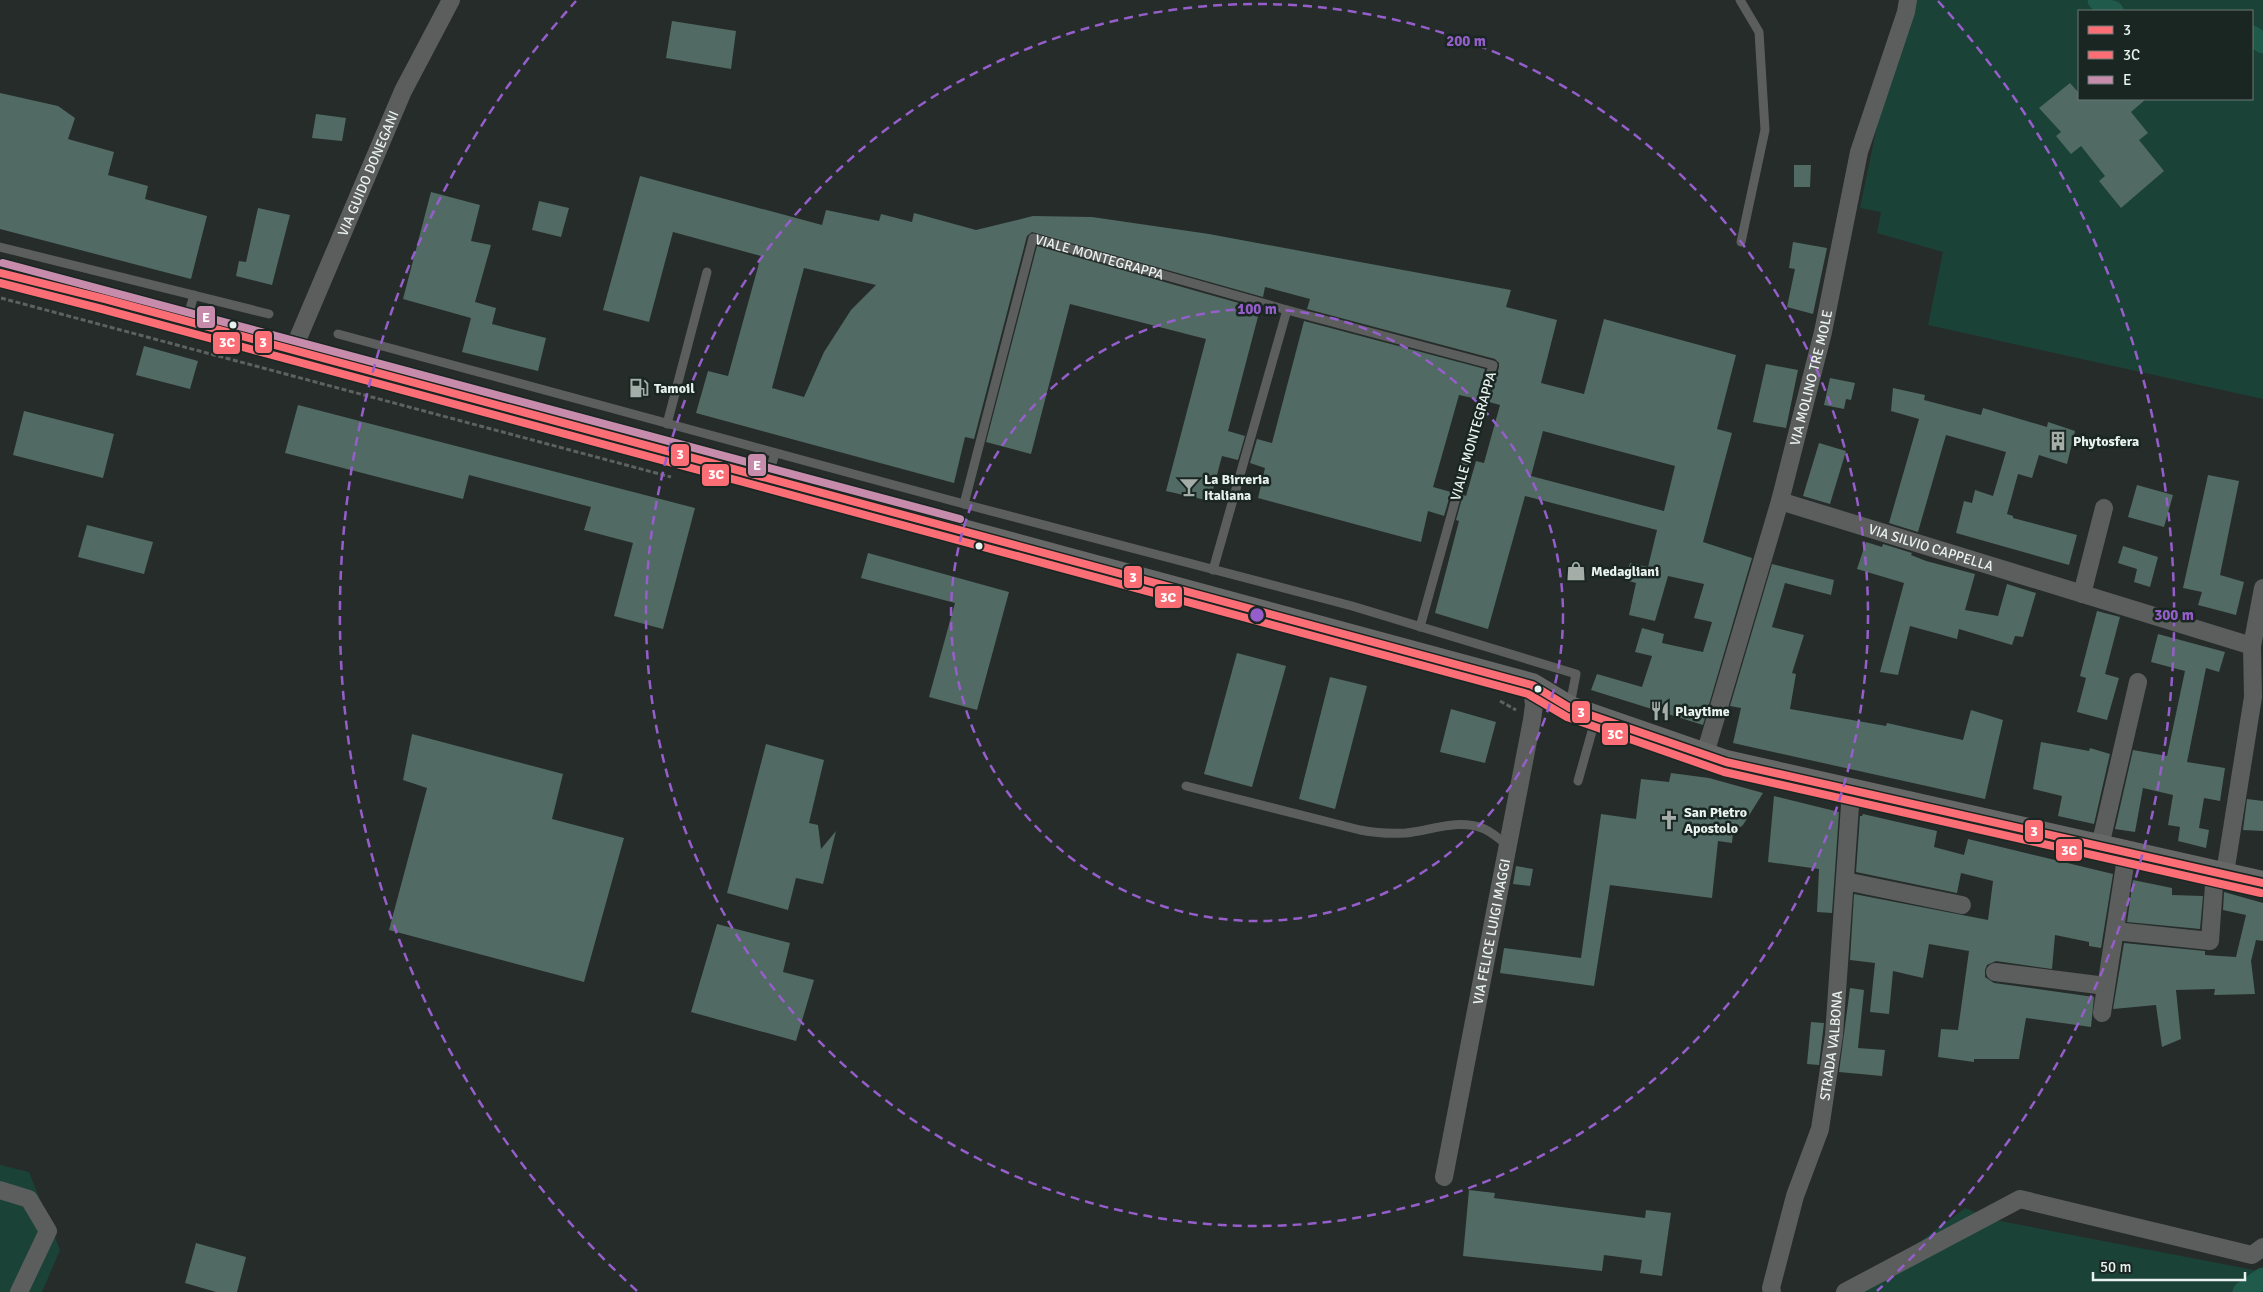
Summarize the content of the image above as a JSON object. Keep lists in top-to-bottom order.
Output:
{
  "streets": {
    "street": [
      "VIA GUIDO DONEGANI",
      "VIA MOLINO TRE MOLE",
      "VIA SILVIO CAPPELLA",
      "VIA FELICE LUIGI MAGGI",
      "STRADA VALBONA"
    ],
    "lane": ["VIALE MONTEGRAPPA"]
  },
  "crossings": [
    ["VIA MOLINO TRE MOLE", "VIA SILVIO CAPPELLA"]
  ],
  "places": {
    "fuel station": ["Tamoil"],
    "building": ["Phytosfera"],
    "bar": ["La Birreria Italiana"],
    "shop": ["Medagliani"],
    "restaurant": ["Playtime"],
    "church": ["San Pietro Apostolo"]
  },
  "lines": ["transit line E", "transit line 3", "transit line 3C"],
  "legend": ["3", "3C", "E"],
  "scale_bar": "50 m",
  "rings": ["200 m", "100 m", "300 m"]
}
